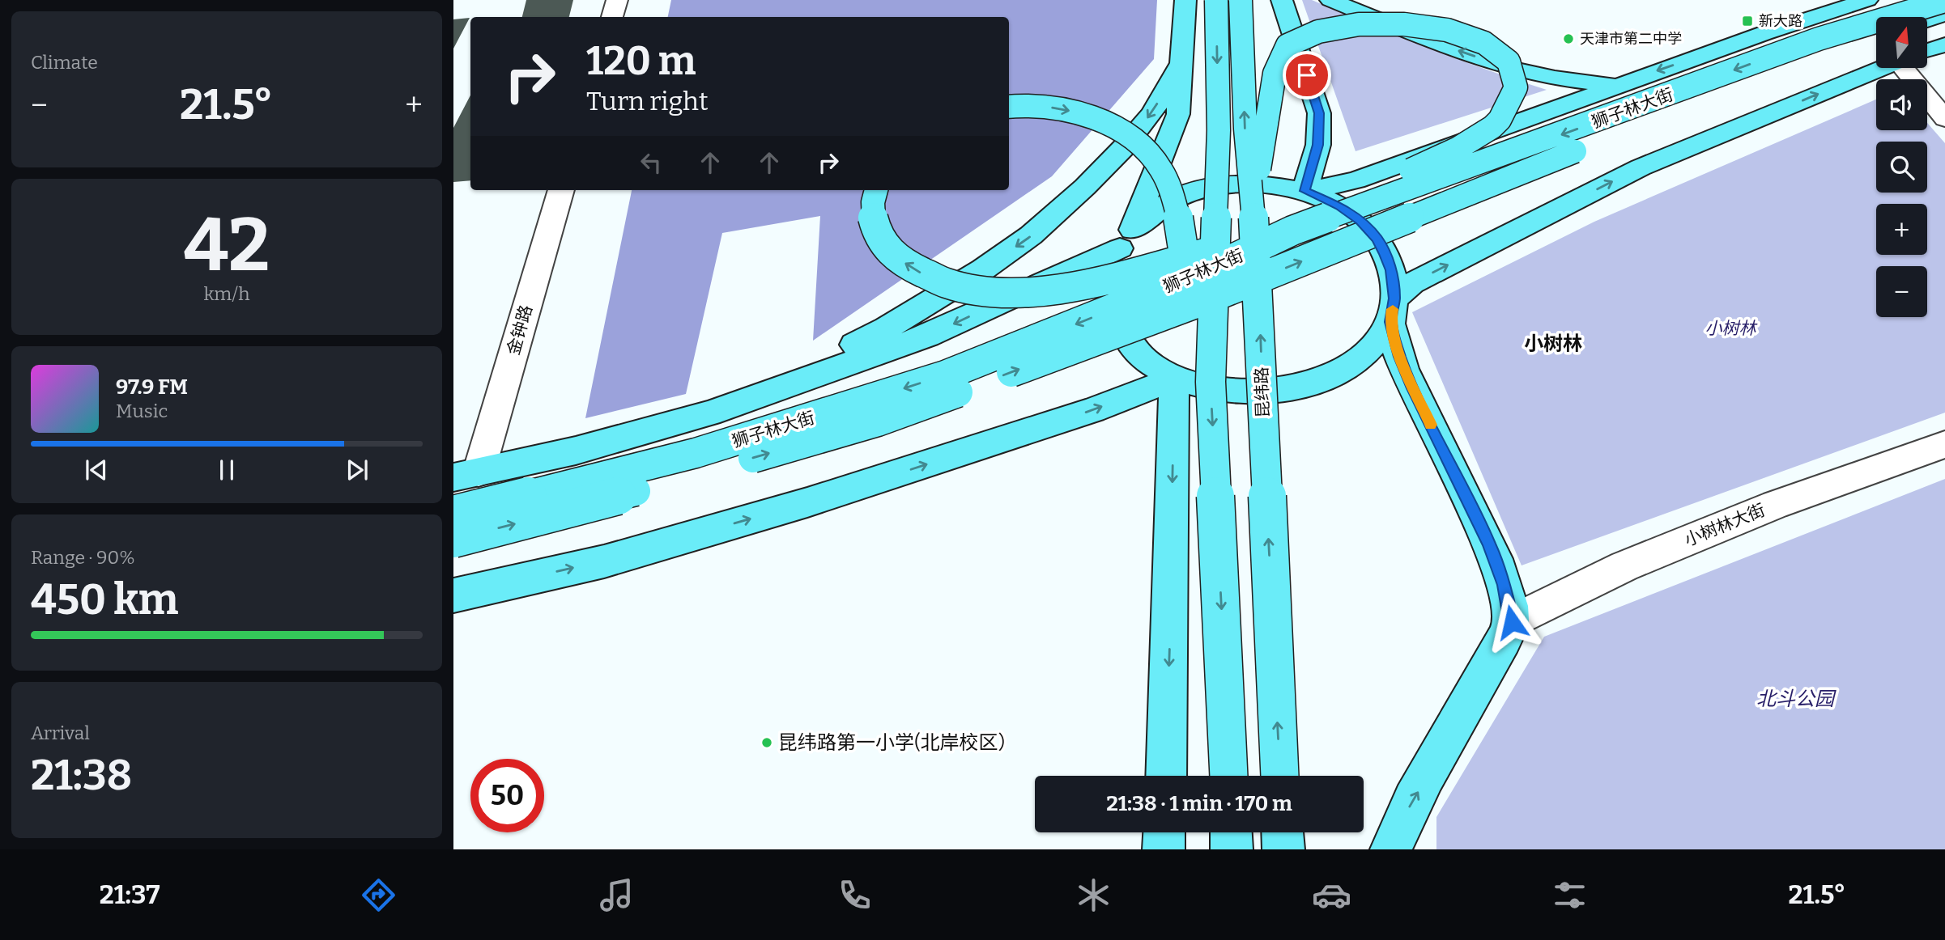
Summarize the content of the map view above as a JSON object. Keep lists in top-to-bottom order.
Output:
{
  "streets": {
    "main road": ["狮子林大街", "昆纬路"],
    "street": ["金钟路", "小树林大街"]
  },
  "districts": ["小树林"],
  "parks": ["小树林", "北斗公园"],
  "places": {
    "transit": ["新大路"],
    "other": ["天津市第二中学", "昆纬路第一小学(北岸校区）"]
  },
  "north": "top",
  "page": {
    "tile": [
      "Climate",
      ["42", "km/h"],
      ["Range · 90%", "450 km"],
      ["Arrival", "21:38"]
    ],
    "map_buttons": ["+", "−"],
    "turn": ["120 m", "Turn right"],
    "heat": ["−", "21.5°", "+"],
    "song": ["97.9 FM", "Music"],
    "limit": "50",
    "trip": "21:38 · 1 min · 170 m",
    "tabs": ["21:37", "21.5°"]
  }
}
